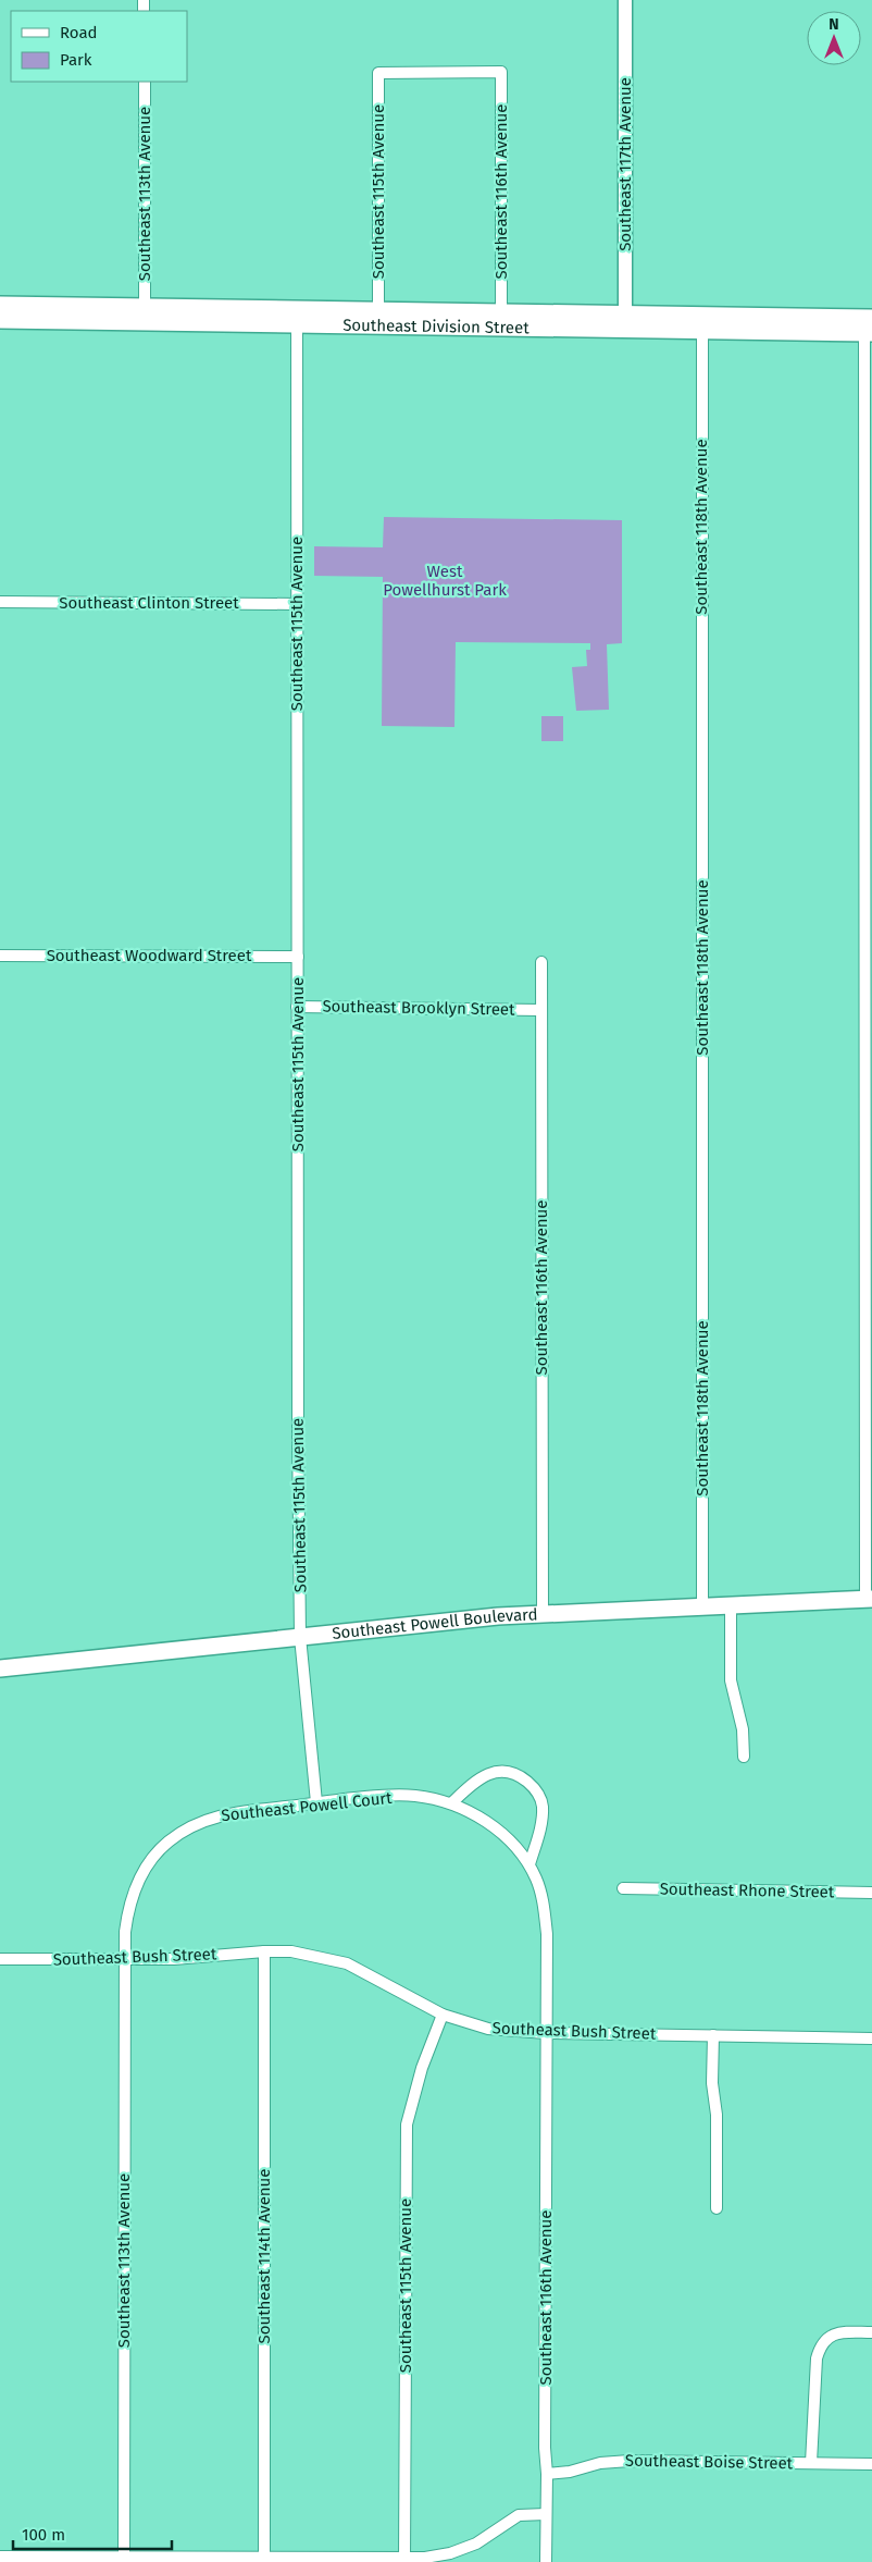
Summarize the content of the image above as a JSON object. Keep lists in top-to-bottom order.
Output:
{
  "streets": {
    "main road": ["Southeast Division Street", "Southeast Powell Boulevard"],
    "street": [
      "Southeast 117th Avenue",
      "Southeast 115th Avenue",
      "Southeast 116th Avenue",
      "Southeast 113th Avenue",
      "Southeast 118th Avenue",
      "Southeast Clinton Street",
      "Southeast Woodward Street",
      "Southeast Brooklyn Street",
      "Southeast Powell Court",
      "Southeast Rhone Street",
      "Southeast Bush Street",
      "Southeast 114th Avenue",
      "Southeast Boise Street"
    ]
  },
  "crossings": [
    ["Southeast 117th Avenue", "Southeast Division Street"],
    ["Southeast 115th Avenue", "Southeast 116th Avenue"],
    ["Southeast 115th Avenue", "Southeast Division Street"],
    ["Southeast 115th Avenue", "Southeast Clinton Street"],
    ["Southeast 115th Avenue", "Southeast Woodward Street"],
    ["Southeast 115th Avenue", "Southeast Brooklyn Street"],
    ["Southeast 115th Avenue", "Southeast Powell Boulevard"],
    ["Southeast 115th Avenue", "Southeast Powell Court"],
    ["Southeast 115th Avenue", "Southeast Bush Street"],
    ["Southeast 116th Avenue", "Southeast Division Street"],
    ["Southeast 116th Avenue", "Southeast Brooklyn Street"],
    ["Southeast 116th Avenue", "Southeast Powell Boulevard"],
    ["Southeast 116th Avenue", "Southeast Powell Court"],
    ["Southeast 116th Avenue", "Southeast Bush Street"],
    ["Southeast 116th Avenue", "Southeast Boise Street"],
    ["Southeast 113th Avenue", "Southeast Division Street"],
    ["Southeast 113th Avenue", "Southeast Powell Court"],
    ["Southeast 113th Avenue", "Southeast Bush Street"],
    ["Southeast Division Street", "Southeast 118th Avenue"],
    ["Southeast 118th Avenue", "Southeast Powell Boulevard"],
    ["Southeast Powell Court", "Southeast Bush Street"],
    ["Southeast Bush Street", "Southeast 114th Avenue"]
  ],
  "parks": ["West Powellhurst Park"],
  "legend": ["Road", "Park"],
  "scale_bar": "100 m",
  "north": "top"
}
